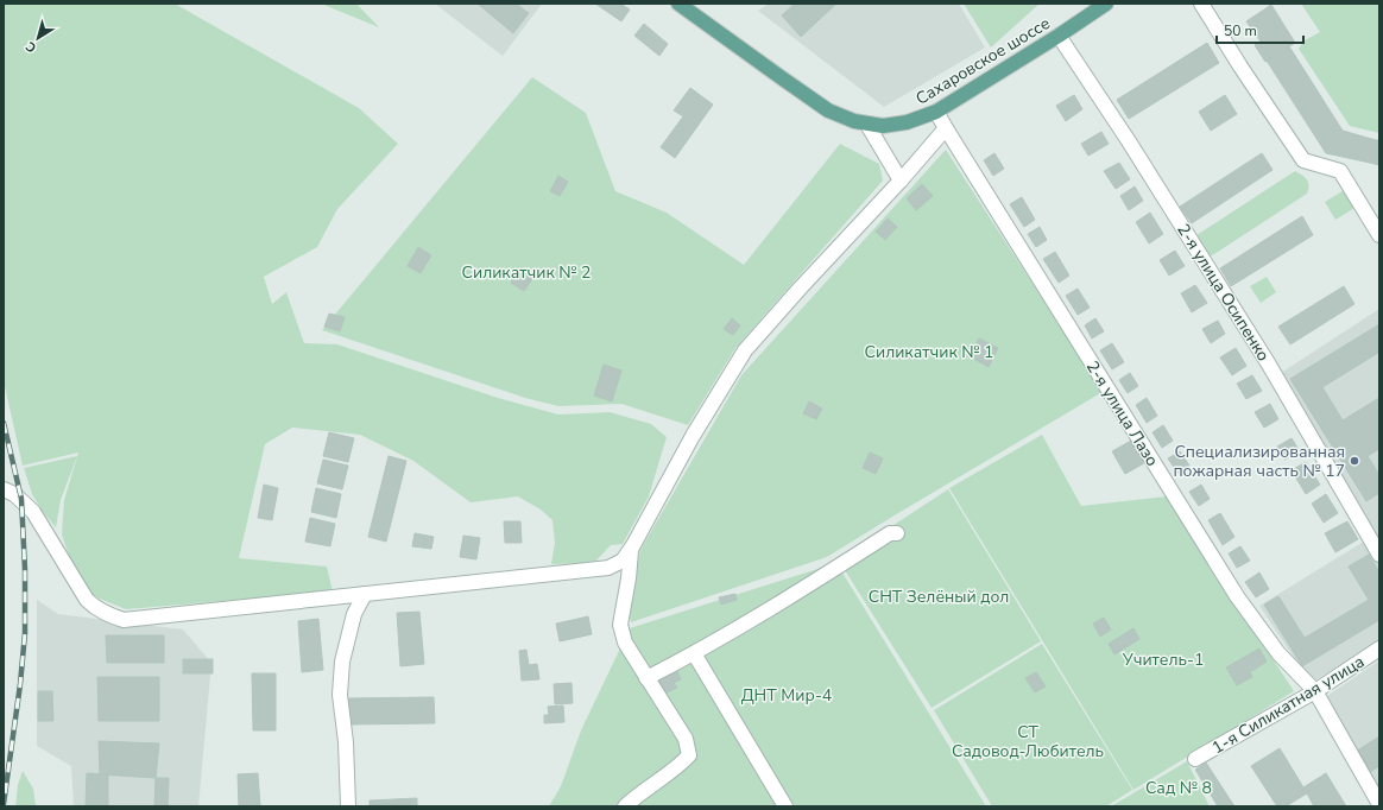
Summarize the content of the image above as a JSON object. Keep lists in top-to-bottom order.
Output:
{
  "streets": {
    "main road": ["Сахаровское шоссе"],
    "street": ["2-я улица Осипенко", "2-я улица Лазо", "1-я Силикатная улица"]
  },
  "crossings": [
    ["Сахаровское шоссе", "2-я улица Осипенко"],
    ["Сахаровское шоссе", "2-я улица Лазо"],
    ["2-я улица Лазо", "1-я Силикатная улица"]
  ],
  "parks": [
    "Силикатчик № 2",
    "Силикатчик № 1",
    "СНТ Зелёный дол",
    "Учитель-1",
    "ДНТ Мир-4",
    "СТ Садовод-Любитель",
    "Сад № 8"
  ],
  "places": ["Специализированная пожарная часть № 17"],
  "scale_bar": "50 m",
  "north": "bottom left"
}
